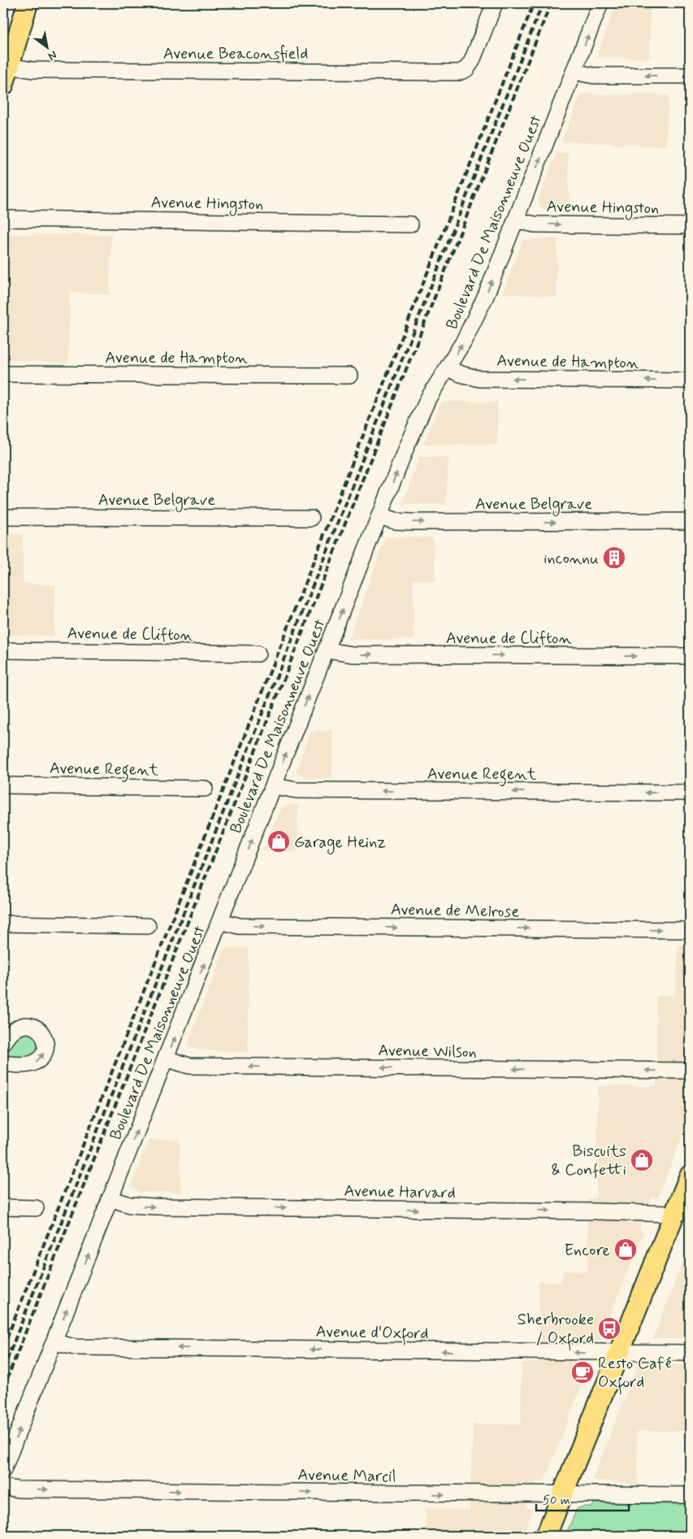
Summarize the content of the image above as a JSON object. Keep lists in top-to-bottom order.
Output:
{
  "streets": {
    "street": [
      "Avenue Beaconsfield",
      "Avenue Hingston",
      "Boulevard De Maisonneuve Ouest",
      "Avenue de Hampton",
      "Avenue Belgrave",
      "Avenue de Clifton",
      "Avenue Regent",
      "Avenue de Melrose",
      "Avenue Wilson",
      "Avenue Harvard",
      "Avenue d'Oxford",
      "Avenue Marcil"
    ]
  },
  "crossings": [
    ["Avenue Hingston", "Boulevard De Maisonneuve Ouest"],
    ["Boulevard De Maisonneuve Ouest", "Avenue de Hampton"],
    ["Boulevard De Maisonneuve Ouest", "Avenue Belgrave"],
    ["Boulevard De Maisonneuve Ouest", "Avenue de Clifton"],
    ["Boulevard De Maisonneuve Ouest", "Avenue Regent"],
    ["Boulevard De Maisonneuve Ouest", "Avenue de Melrose"],
    ["Boulevard De Maisonneuve Ouest", "Avenue Wilson"],
    ["Boulevard De Maisonneuve Ouest", "Avenue Harvard"],
    ["Boulevard De Maisonneuve Ouest", "Avenue d'Oxford"]
  ],
  "one_way": [
    "Boulevard De Maisonneuve Ouest",
    "Avenue de Hampton",
    "Avenue Belgrave",
    "Avenue de Clifton",
    "Avenue Regent",
    "Avenue de Melrose",
    "Avenue Wilson",
    "Avenue Harvard",
    "Avenue d'Oxford",
    "Avenue Marcil"
  ],
  "places": {
    "building": ["inconnu"],
    "shop": ["Garage Heinz", "Biscuits & Confetti", "Encore"],
    "bus stop": ["Sherbrooke / Oxford"],
    "cafe": ["Resto Café Oxford"]
  },
  "scale_bar": "50 m",
  "north": "bottom right"
}
